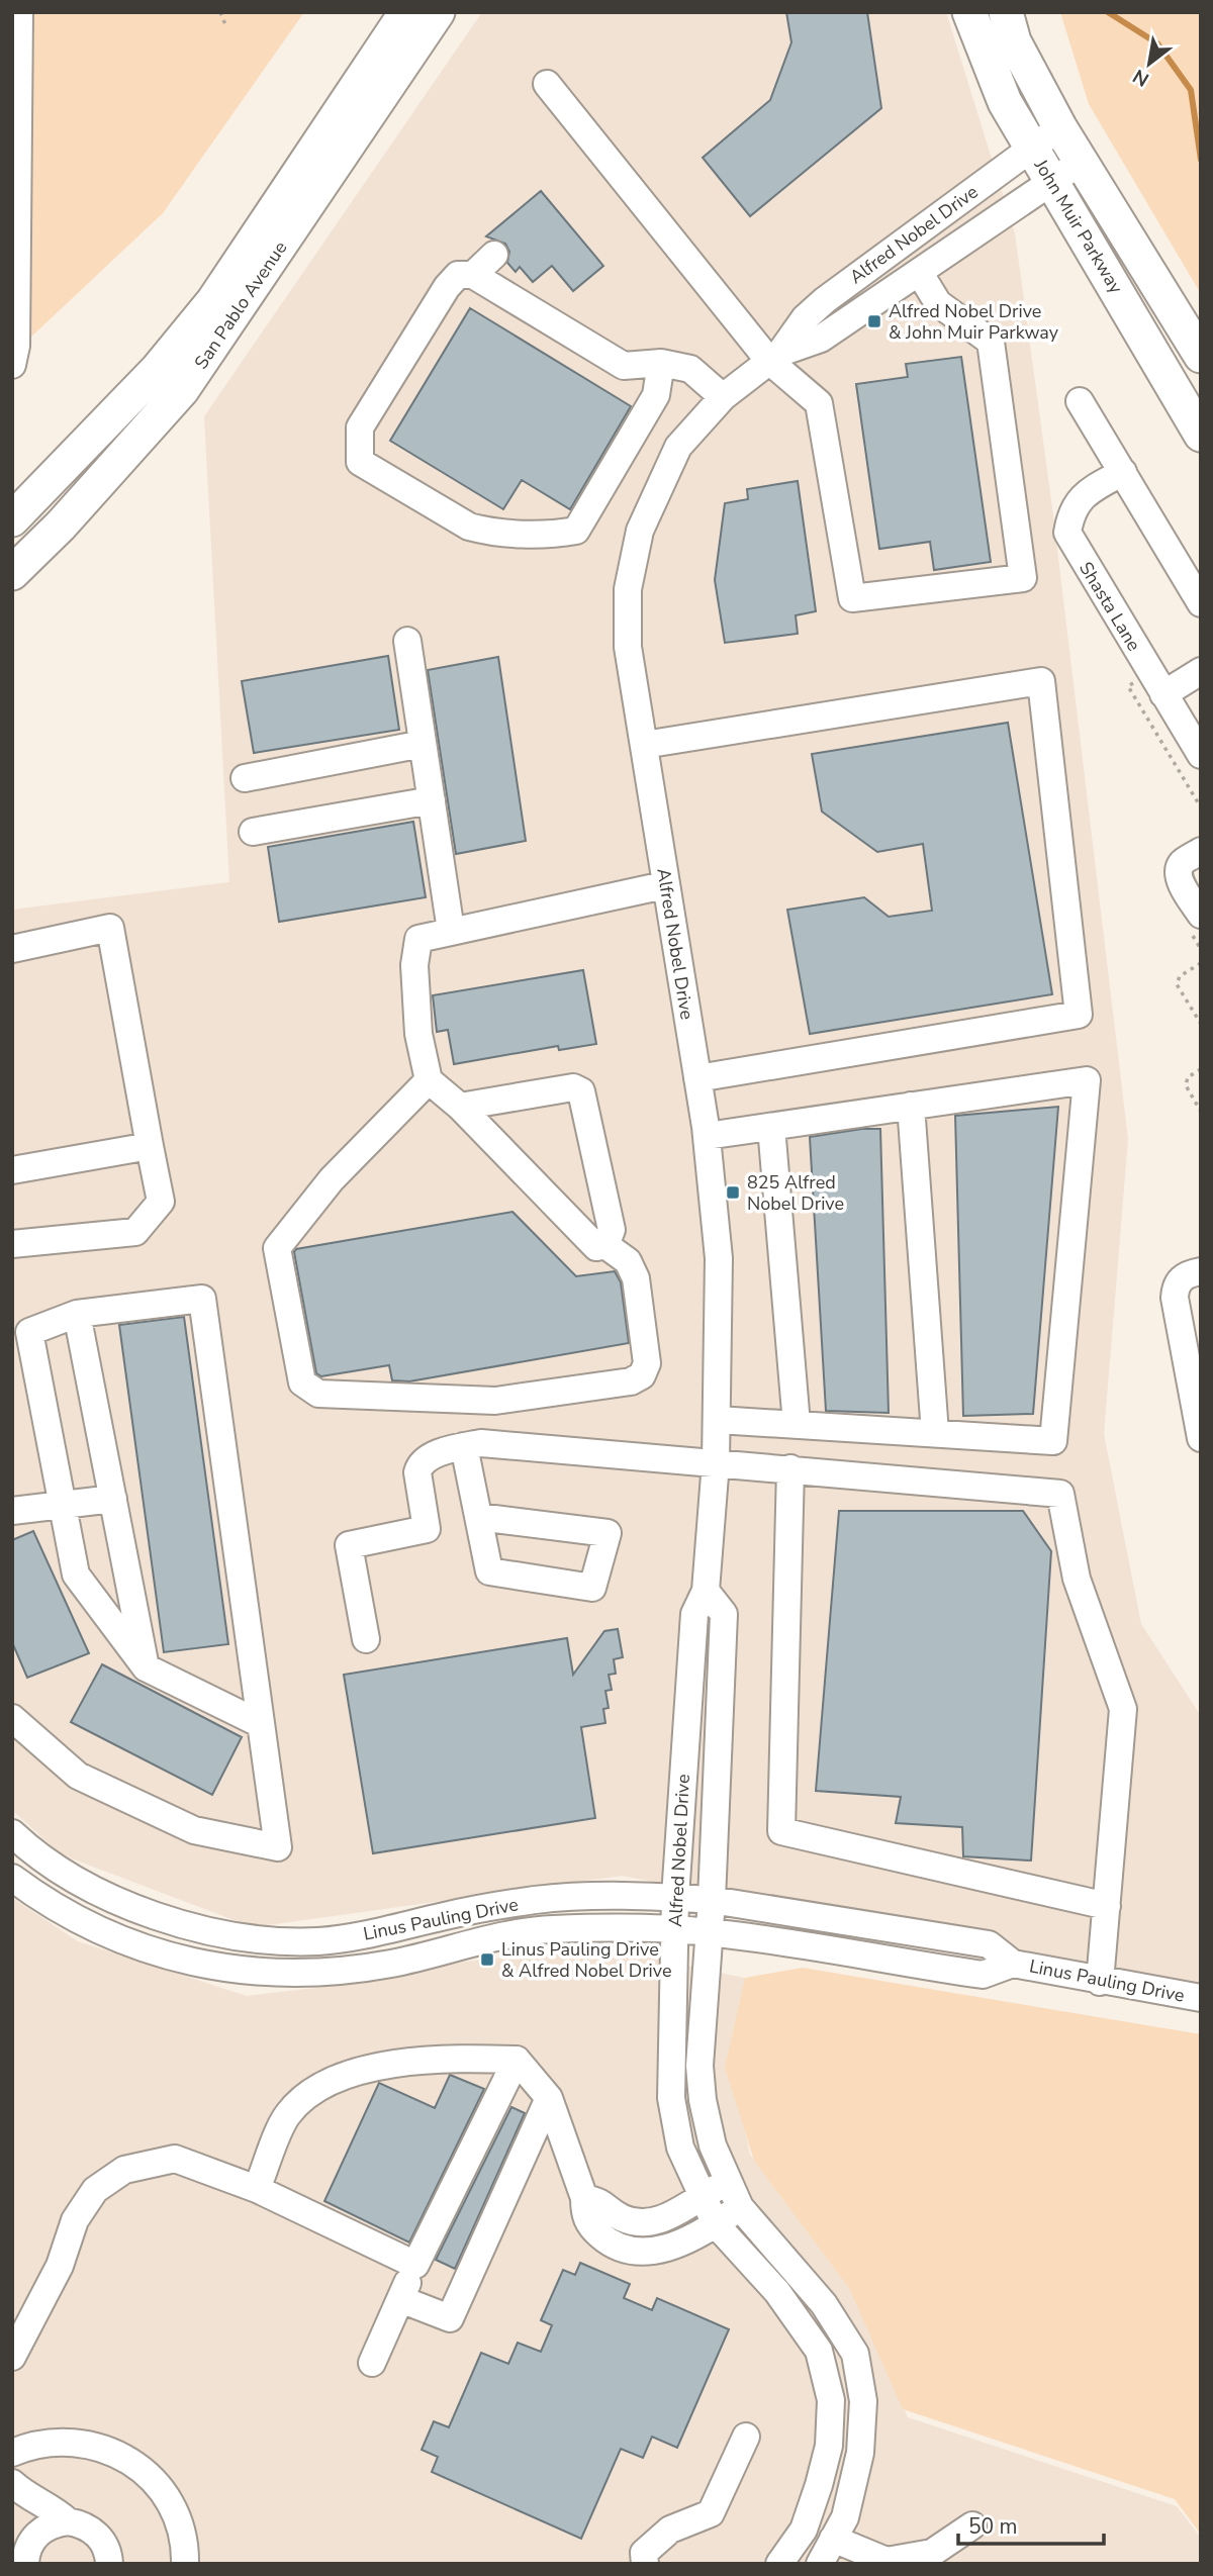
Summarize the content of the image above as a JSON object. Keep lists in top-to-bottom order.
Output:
{
  "streets": {
    "main road": ["John Muir Parkway", "San Pablo Avenue"],
    "street": ["Alfred Nobel Drive", "Shasta Lane", "Linus Pauling Drive"]
  },
  "crossings": [
    ["John Muir Parkway", "Alfred Nobel Drive"],
    ["Alfred Nobel Drive", "Linus Pauling Drive"]
  ],
  "places": {
    "transit": ["Alfred Nobel Drive & John Muir Parkway", "825 Alfred Nobel Drive", "Linus Pauling Drive & Alfred Nobel Drive"]
  },
  "scale_bar": "50 m",
  "north": "bottom left"
}
